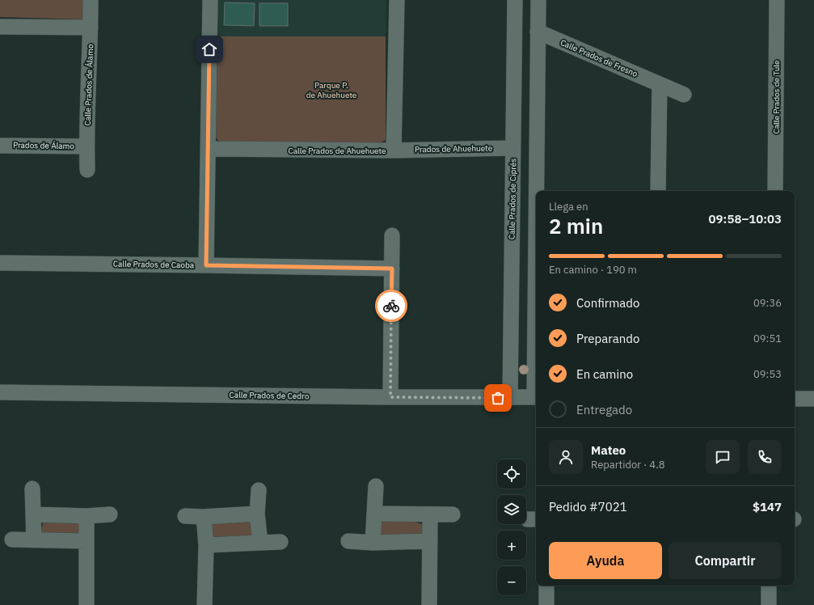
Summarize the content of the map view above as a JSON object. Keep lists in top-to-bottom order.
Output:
{
  "streets": {
    "street": [
      "Calle Prados de Fresno",
      "Calle Prados de Álamo",
      "Calle Prados de Tule",
      "Prados de Álamo",
      "Prados de Ahuehuete",
      "Calle Prados de Ahuehuete",
      "Calle Prados de Ciprés",
      "Calle Prados de Caoba",
      "Calle Prados de Cedro"
    ]
  },
  "crossings": [
    ["Calle Prados de Álamo", "Prados de Álamo"],
    ["Prados de Ahuehuete", "Calle Prados de Ahuehuete"],
    ["Prados de Ahuehuete", "Calle Prados de Ciprés"],
    ["Calle Prados de Ciprés", "Calle Prados de Cedro"]
  ],
  "parks": ["Parque P. de Ahuehuete"],
  "page": {
    "heading": ["2 min", "Llega en", "09:58–10:03"],
    "panel": [
      "Mateo",
      "Repartidor · 4.8",
      "Pedido #7021",
      "$147"
    ],
    "bar": "En camino · 190 m",
    "list": [
      ["Confirmado", "09:36"],
      ["Preparando", "09:51"],
      ["En camino", "09:53"],
      "Entregado"
    ],
    "map_buttons": ["+", "−"],
    "buttons": ["Ayuda", "Compartir"]
  }
}
